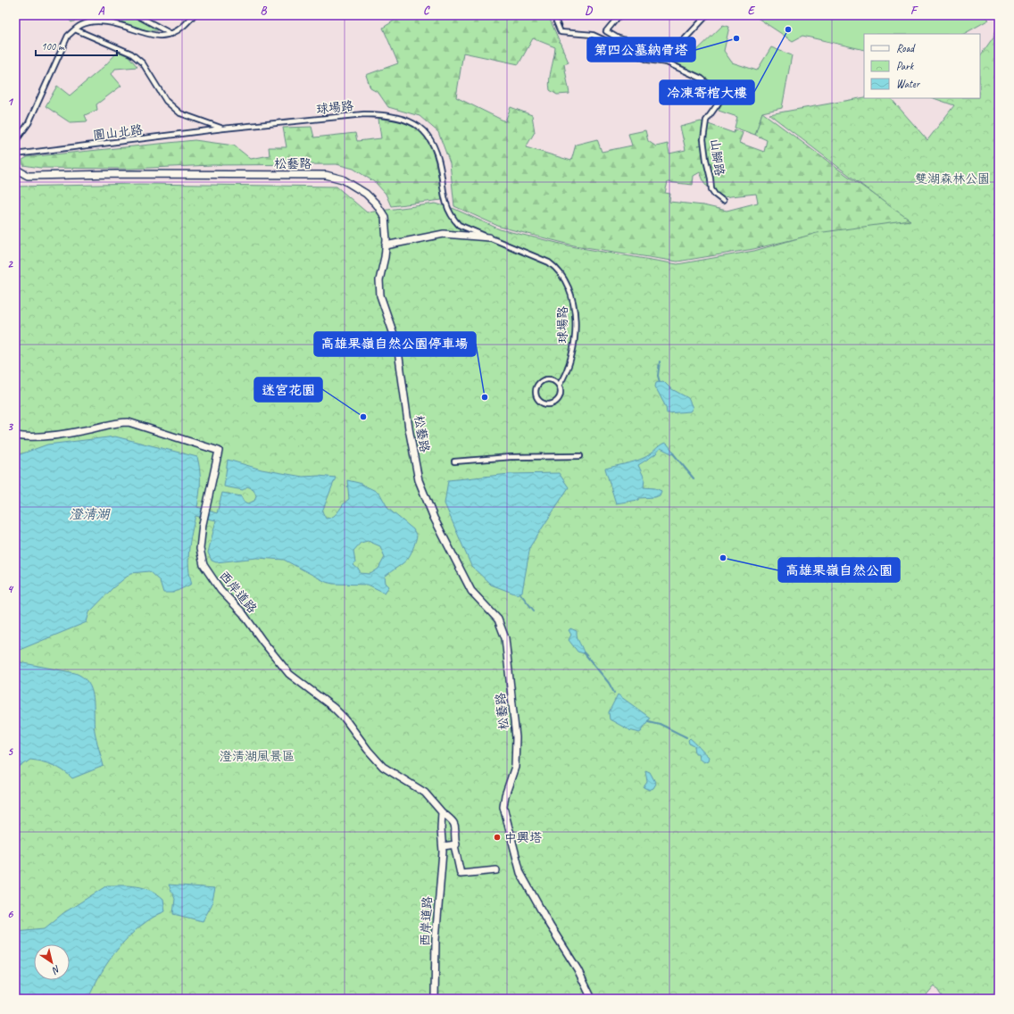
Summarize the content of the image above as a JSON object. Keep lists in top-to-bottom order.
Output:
{
  "streets": {
    "street": [
      "球場路",
      "圓山北路",
      "山腳路",
      "松藝路",
      "西岸道路"
    ]
  },
  "crossings": [
    ["球場路", "圓山北路"]
  ],
  "water": ["澄清湖"],
  "parks": ["雙湖森林公園", "澄清湖風景區"],
  "places": [
    "冷凍寄棺大樓",
    "第四公墓納骨塔",
    "高雄果嶺自然公園停車場",
    "迷宮花園",
    "高雄果嶺自然公園",
    "中興塔"
  ],
  "legend": ["Road", "Park", "Water"],
  "scale_bar": "100 m",
  "north": "bottom right",
  "grid": {
    "columns": [
      "A",
      "B",
      "C",
      "D",
      "E",
      "F"
    ],
    "rows": [
      "1",
      "2",
      "3",
      "4",
      "5",
      "6"
    ]
  }
}
